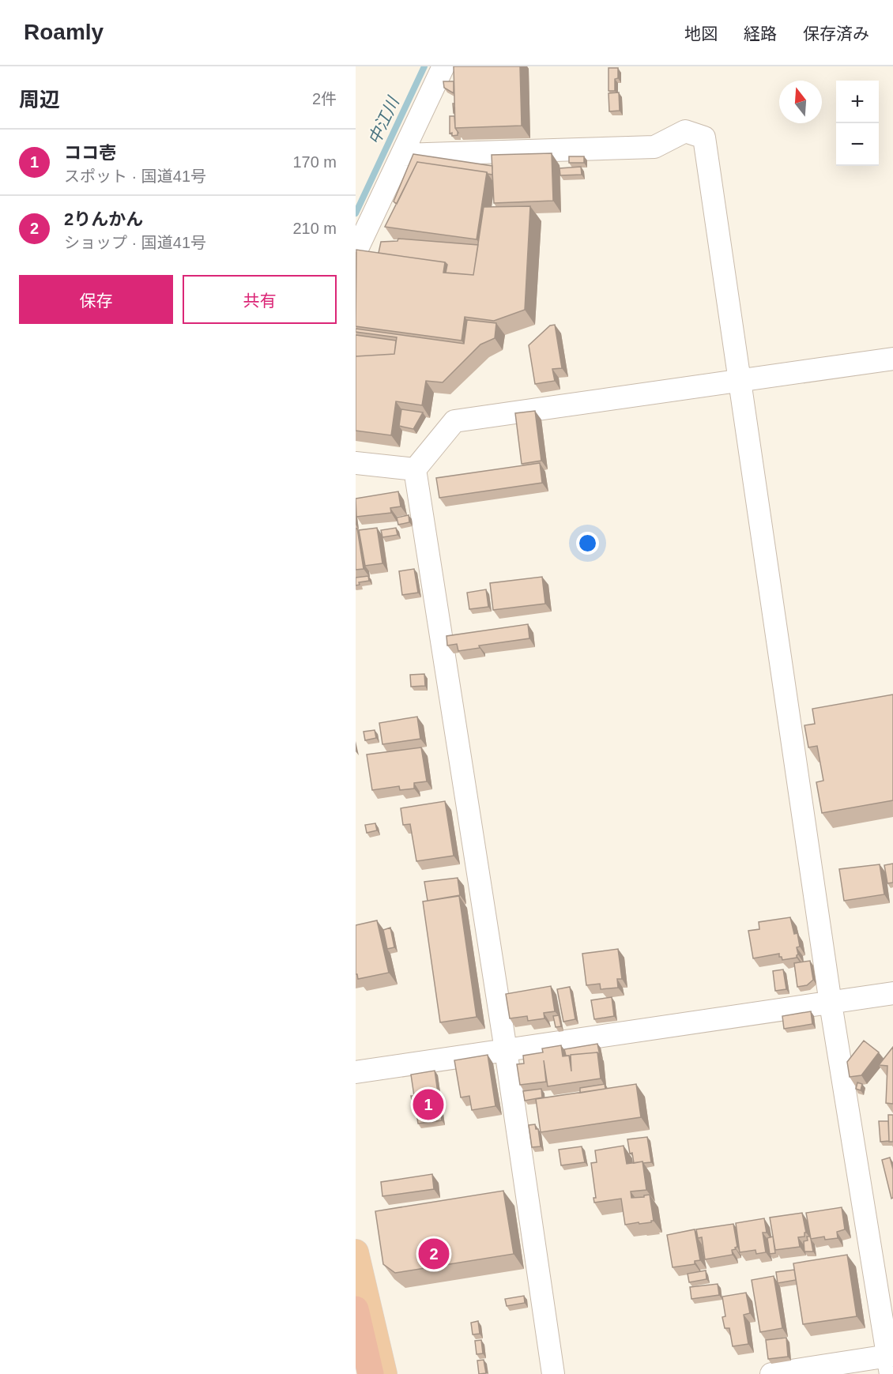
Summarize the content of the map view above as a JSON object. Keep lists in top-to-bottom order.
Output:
{
  "water": ["中江川"],
  "north": "top",
  "page": {
    "header": "Roamly",
    "nav": ["地図", "経路", "保存済み"],
    "heading": ["周辺", "2件"],
    "map_buttons": ["+", "−"],
    "list": [
      {
        "mark": "1",
        "name": "ココ壱",
        "note": "スポット · 国道41号",
        "value": "170 m"
      },
      {
        "mark": "2",
        "name": "2りんかん",
        "note": "ショップ · 国道41号",
        "value": "210 m"
      }
    ],
    "buttons": ["保存", "共有"],
    "pins": ["1", "2"]
  }
}
